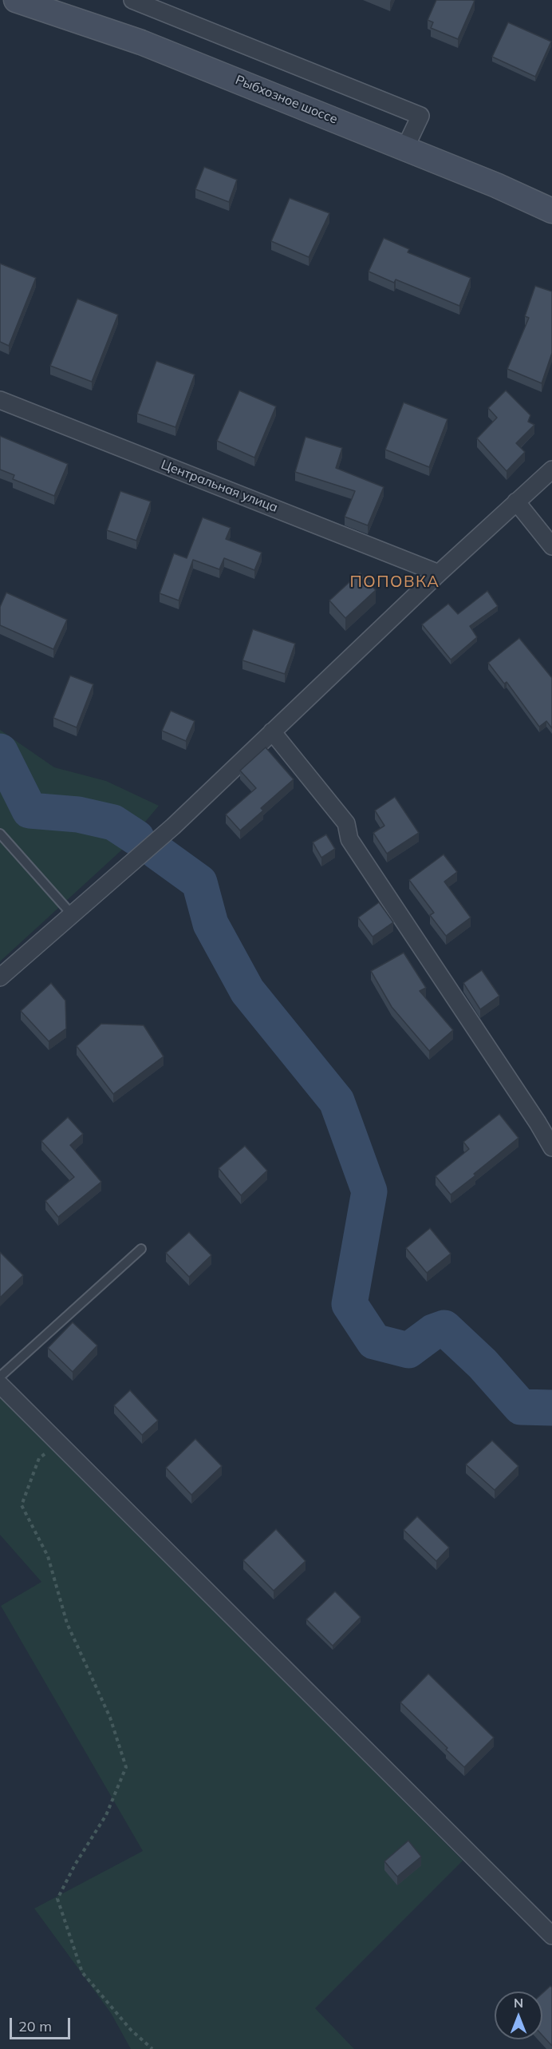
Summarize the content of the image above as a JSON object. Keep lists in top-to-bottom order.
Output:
{
  "streets": {
    "street": ["Рыбхозное шоссе", "Центральная улица"]
  },
  "districts": ["ПОПОВКА"],
  "scale_bar": "20 m",
  "north": "top"
}
